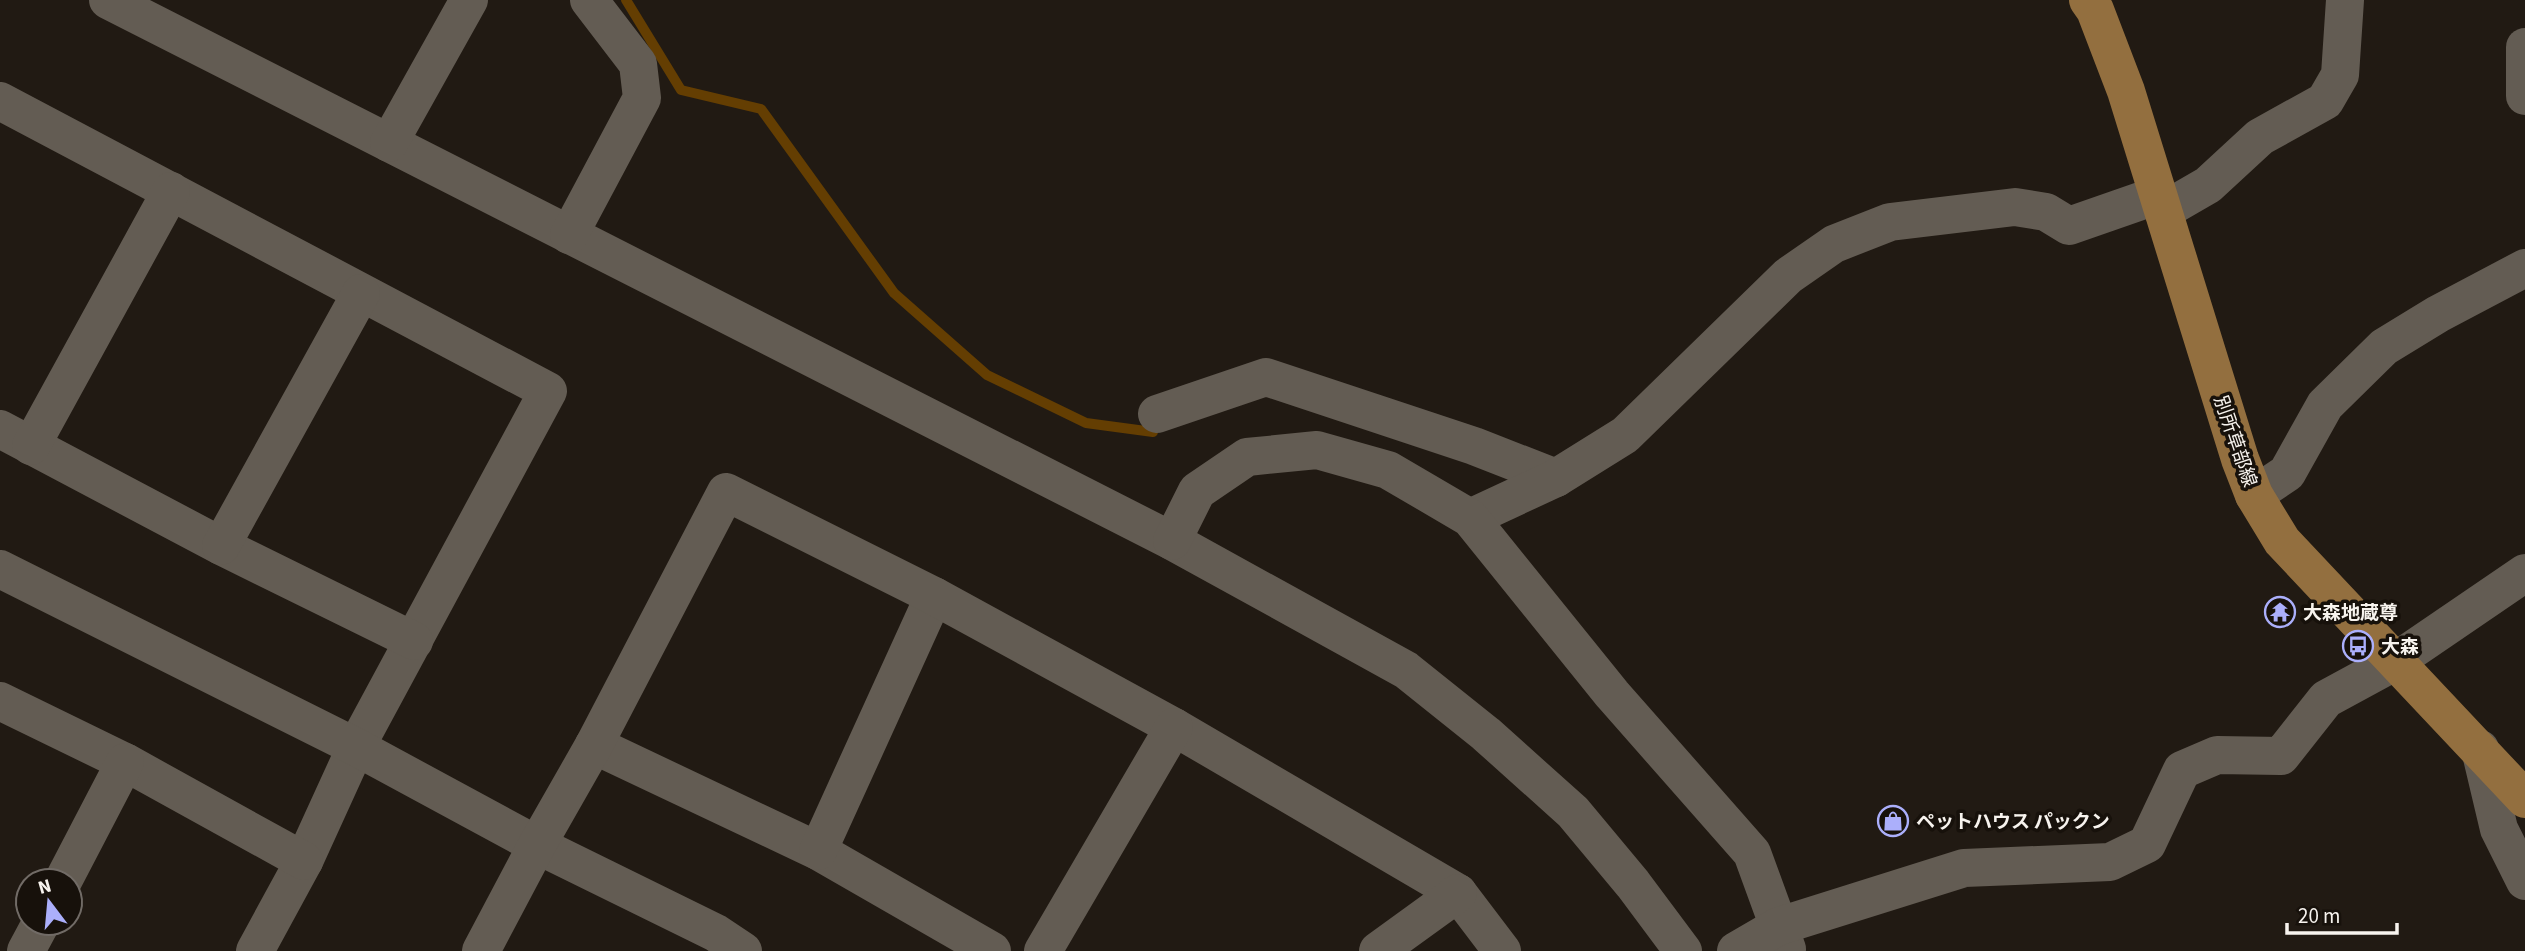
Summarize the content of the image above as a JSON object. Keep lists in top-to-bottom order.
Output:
{
  "streets": {
    "main road": ["別所草部線"]
  },
  "places": {
    "temple": ["大森地蔵尊"],
    "bus stop": ["大森"],
    "shop": ["ペットハウス パックン"]
  },
  "scale_bar": "20 m",
  "north": "top"
}
